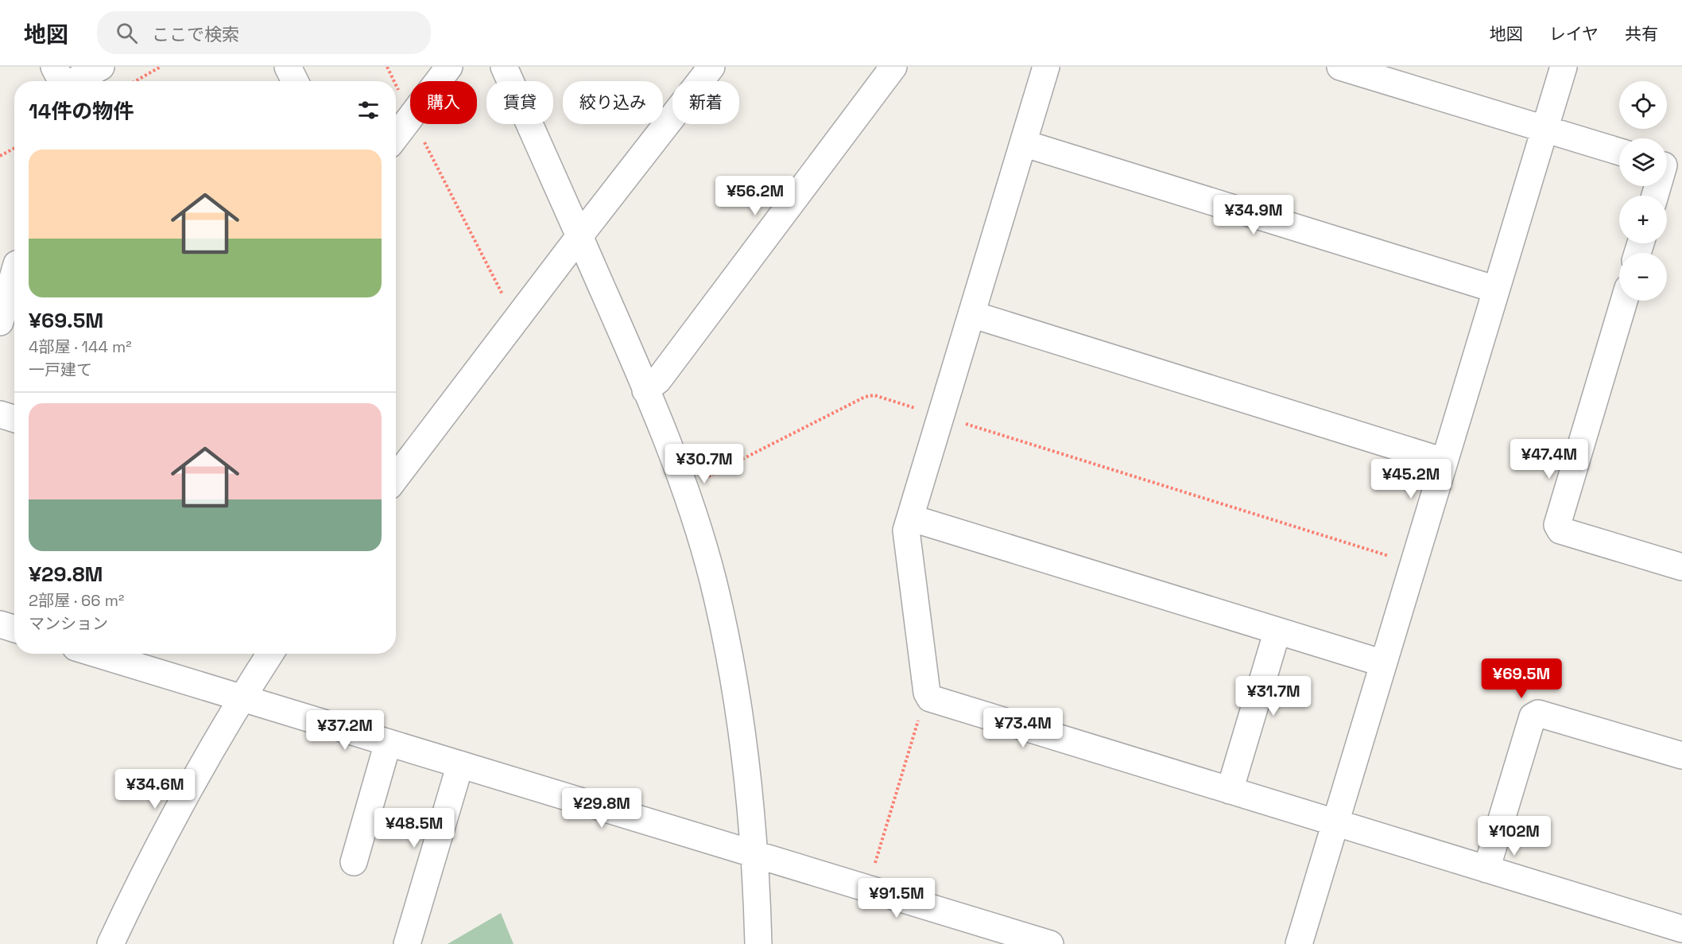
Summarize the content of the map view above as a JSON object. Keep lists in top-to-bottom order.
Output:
{
  "page": {
    "header": "地図",
    "search": "ここで検索",
    "nav": ["地図", "レイヤ", "共有"],
    "map_buttons": ["+", "−"],
    "chip": [
      "購入",
      "賃貸",
      "絞り込み",
      "新着"
    ],
    "heading": "14件の物件",
    "list": [
      {
        "name": "¥69.5M",
        "note": "4部屋 · 144 m² · 一戸建て"
      },
      {
        "name": "¥29.8M",
        "note": "2部屋 · 66 m² · マンション"
      }
    ],
    "price": [
      "¥56.2M",
      "¥34.9M",
      "¥47.4M",
      "¥30.7M",
      "¥45.2M",
      "¥69.5M",
      "¥31.7M",
      "¥73.4M",
      "¥37.2M",
      "¥34.6M",
      "¥29.8M",
      "¥48.5M",
      "¥102M",
      "¥91.5M"
    ]
  }
}
